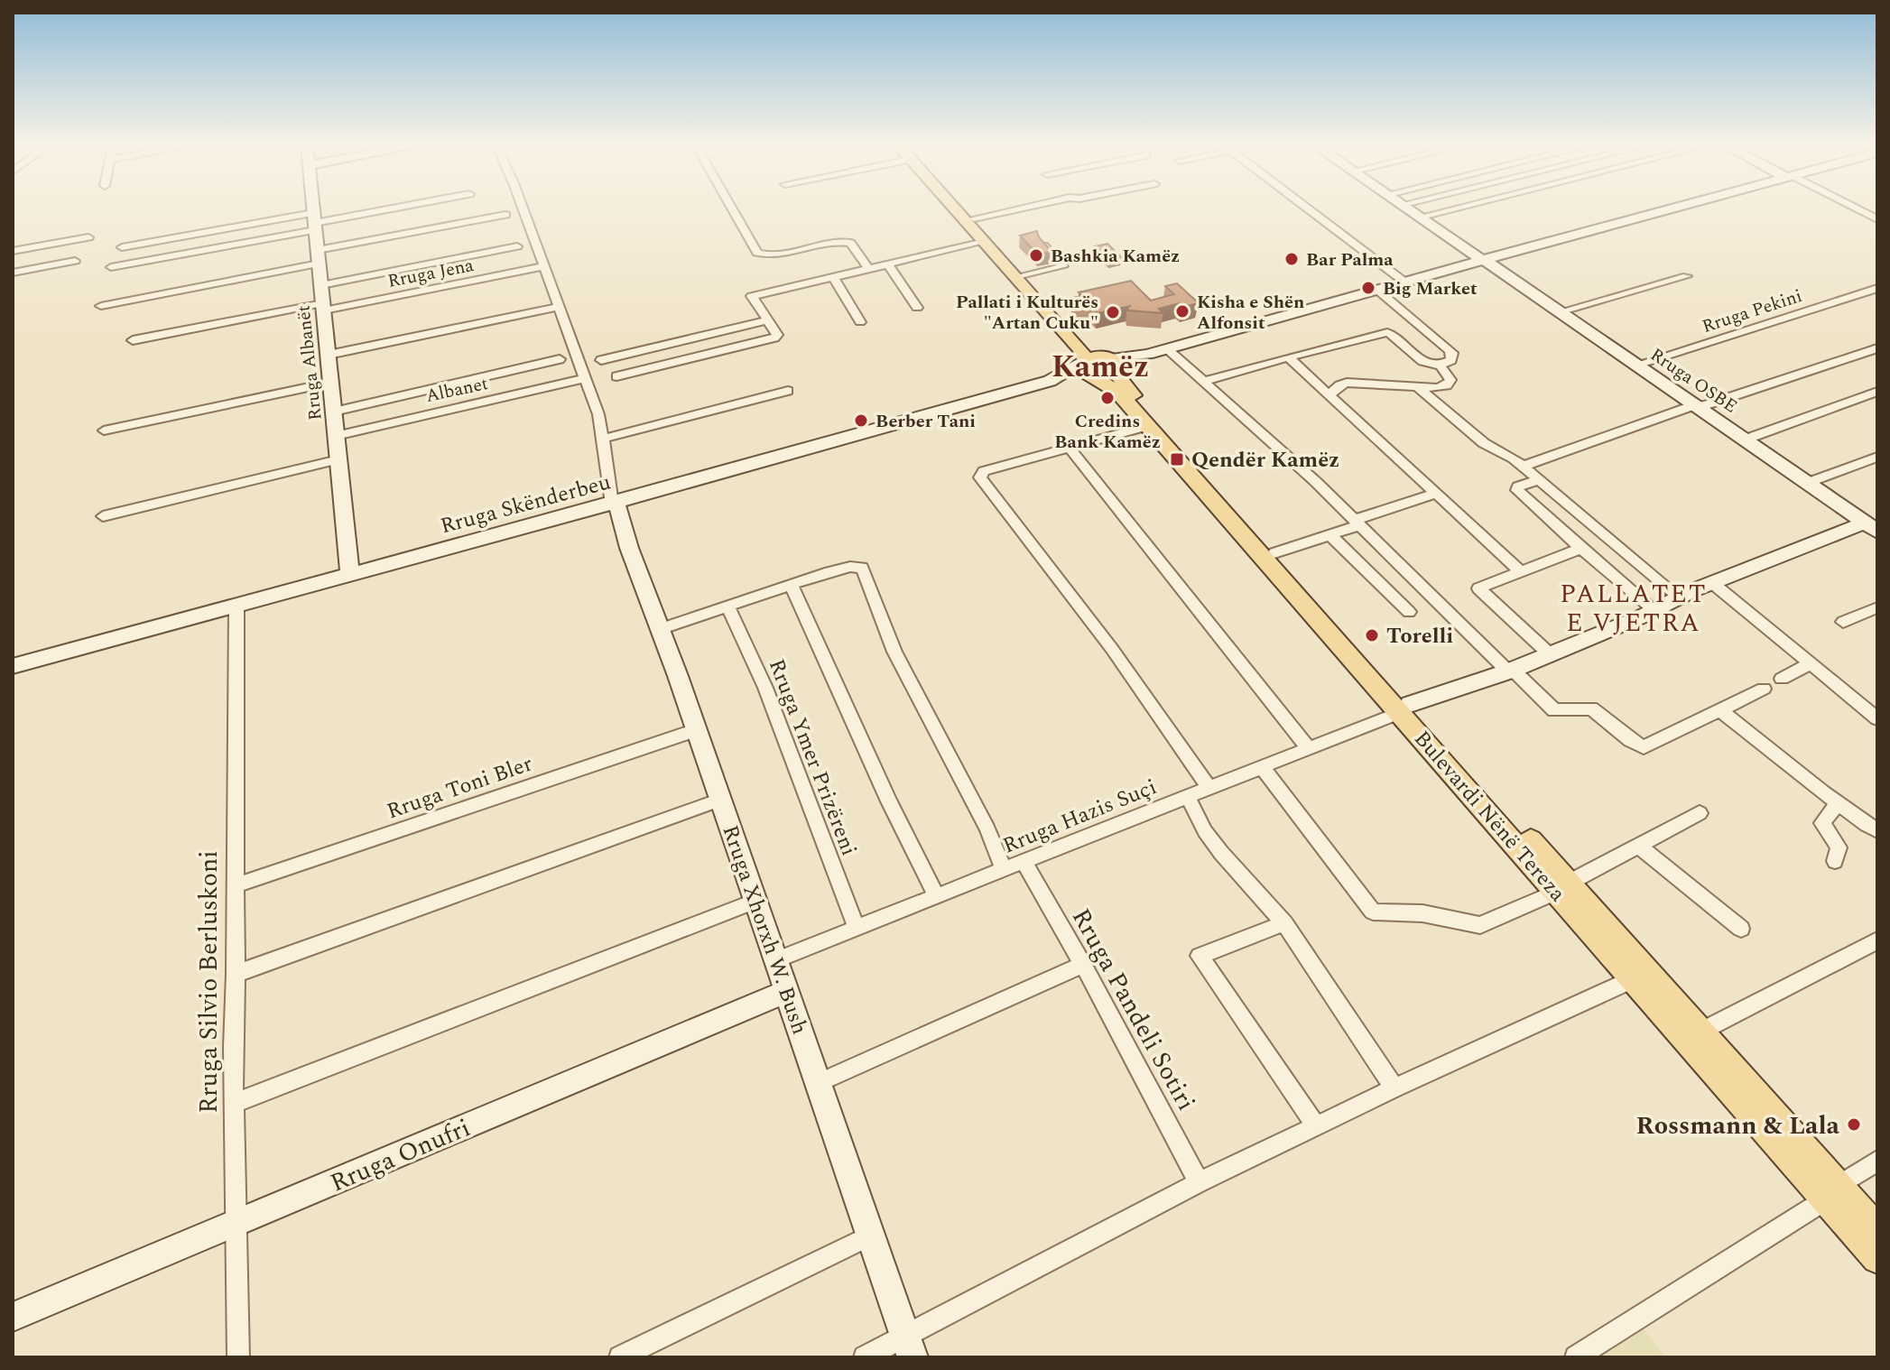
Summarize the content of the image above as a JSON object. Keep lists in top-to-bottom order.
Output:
{
  "streets": {
    "main road": ["Bulevardi Nënë Tereza"],
    "street": [
      "Rruga Jena",
      "Rruga Pekini",
      "Rruga Albanët",
      "Rruga OSBE",
      "Albanet",
      "Rruga Skënderbeu",
      "Rruga Ymer Prizëreni",
      "Rruga Toni Bler",
      "Rruga Hazis Suçi",
      "Rruga Xhorxh W. Bush",
      "Rruga Silvio Berluskoni",
      "Rruga Pandeli Sotiri",
      "Rruga Onufri"
    ]
  },
  "crossings": [
    ["Rruga Jena", "Rruga Albanët"],
    ["Rruga Pekini", "Rruga OSBE"],
    ["Rruga Albanët", "Albanet"],
    ["Rruga Albanët", "Rruga Skënderbeu"],
    ["Rruga Skënderbeu", "Bulevardi Nënë Tereza"],
    ["Rruga Skënderbeu", "Rruga Xhorxh W. Bush"],
    ["Rruga Skënderbeu", "Rruga Silvio Berluskoni"],
    ["Rruga Ymer Prizëreni", "Rruga Hazis Suçi"],
    ["Rruga Toni Bler", "Rruga Xhorxh W. Bush"],
    ["Rruga Toni Bler", "Rruga Silvio Berluskoni"],
    ["Rruga Hazis Suçi", "Bulevardi Nënë Tereza"],
    ["Rruga Hazis Suçi", "Rruga Xhorxh W. Bush"],
    ["Rruga Hazis Suçi", "Rruga Pandeli Sotiri"],
    ["Rruga Xhorxh W. Bush", "Rruga Onufri"],
    ["Rruga Silvio Berluskoni", "Rruga Onufri"]
  ],
  "districts": ["Kamëz", "PALLATET E VJETRA"],
  "places": {
    "other": [
      "Bashkia Kamëz",
      "Bar Palma",
      "Big Market",
      "Kisha e Shën Alfonsit",
      "Pallati i Kulturës \"Artan Cuku\"",
      "Credins Bank Kamëz",
      "Berber Tani",
      "Torelli",
      "Rossmann & Lala"
    ],
    "transit": ["Qendër Kamëz"]
  }
}
